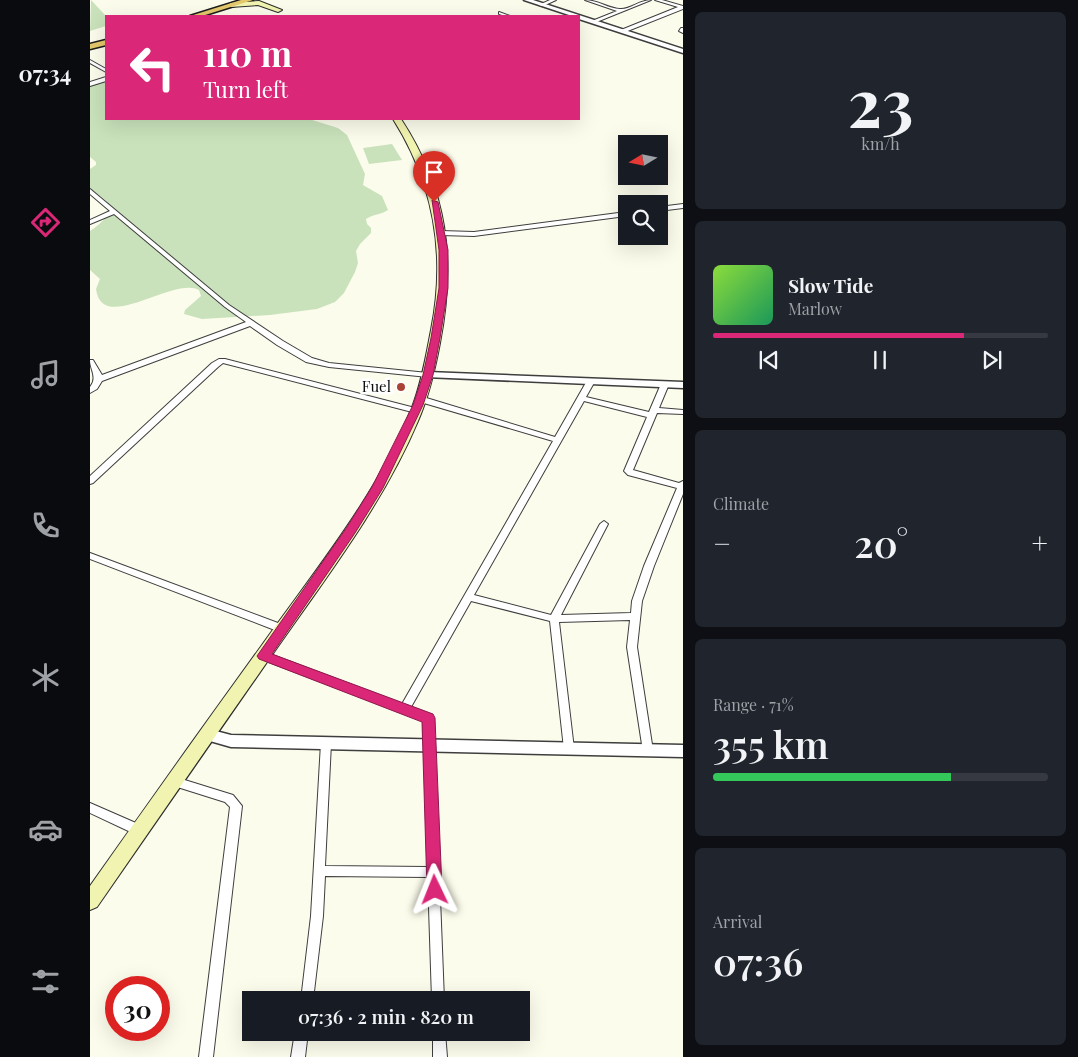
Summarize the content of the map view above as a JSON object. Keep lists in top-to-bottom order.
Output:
{
  "places": ["Fuel"],
  "north": "left",
  "page": {
    "tabs": "07:34",
    "tile": [
      ["23", "km/h"],
      "Climate",
      ["Range · 71%", "355 km"],
      ["Arrival", "07:36"]
    ],
    "turn": ["110 m", "Turn left"],
    "song": ["Slow Tide", "Marlow"],
    "heat": ["−", "20°", "+"],
    "limit": "30",
    "trip": "07:36 · 2 min · 820 m"
  }
}
